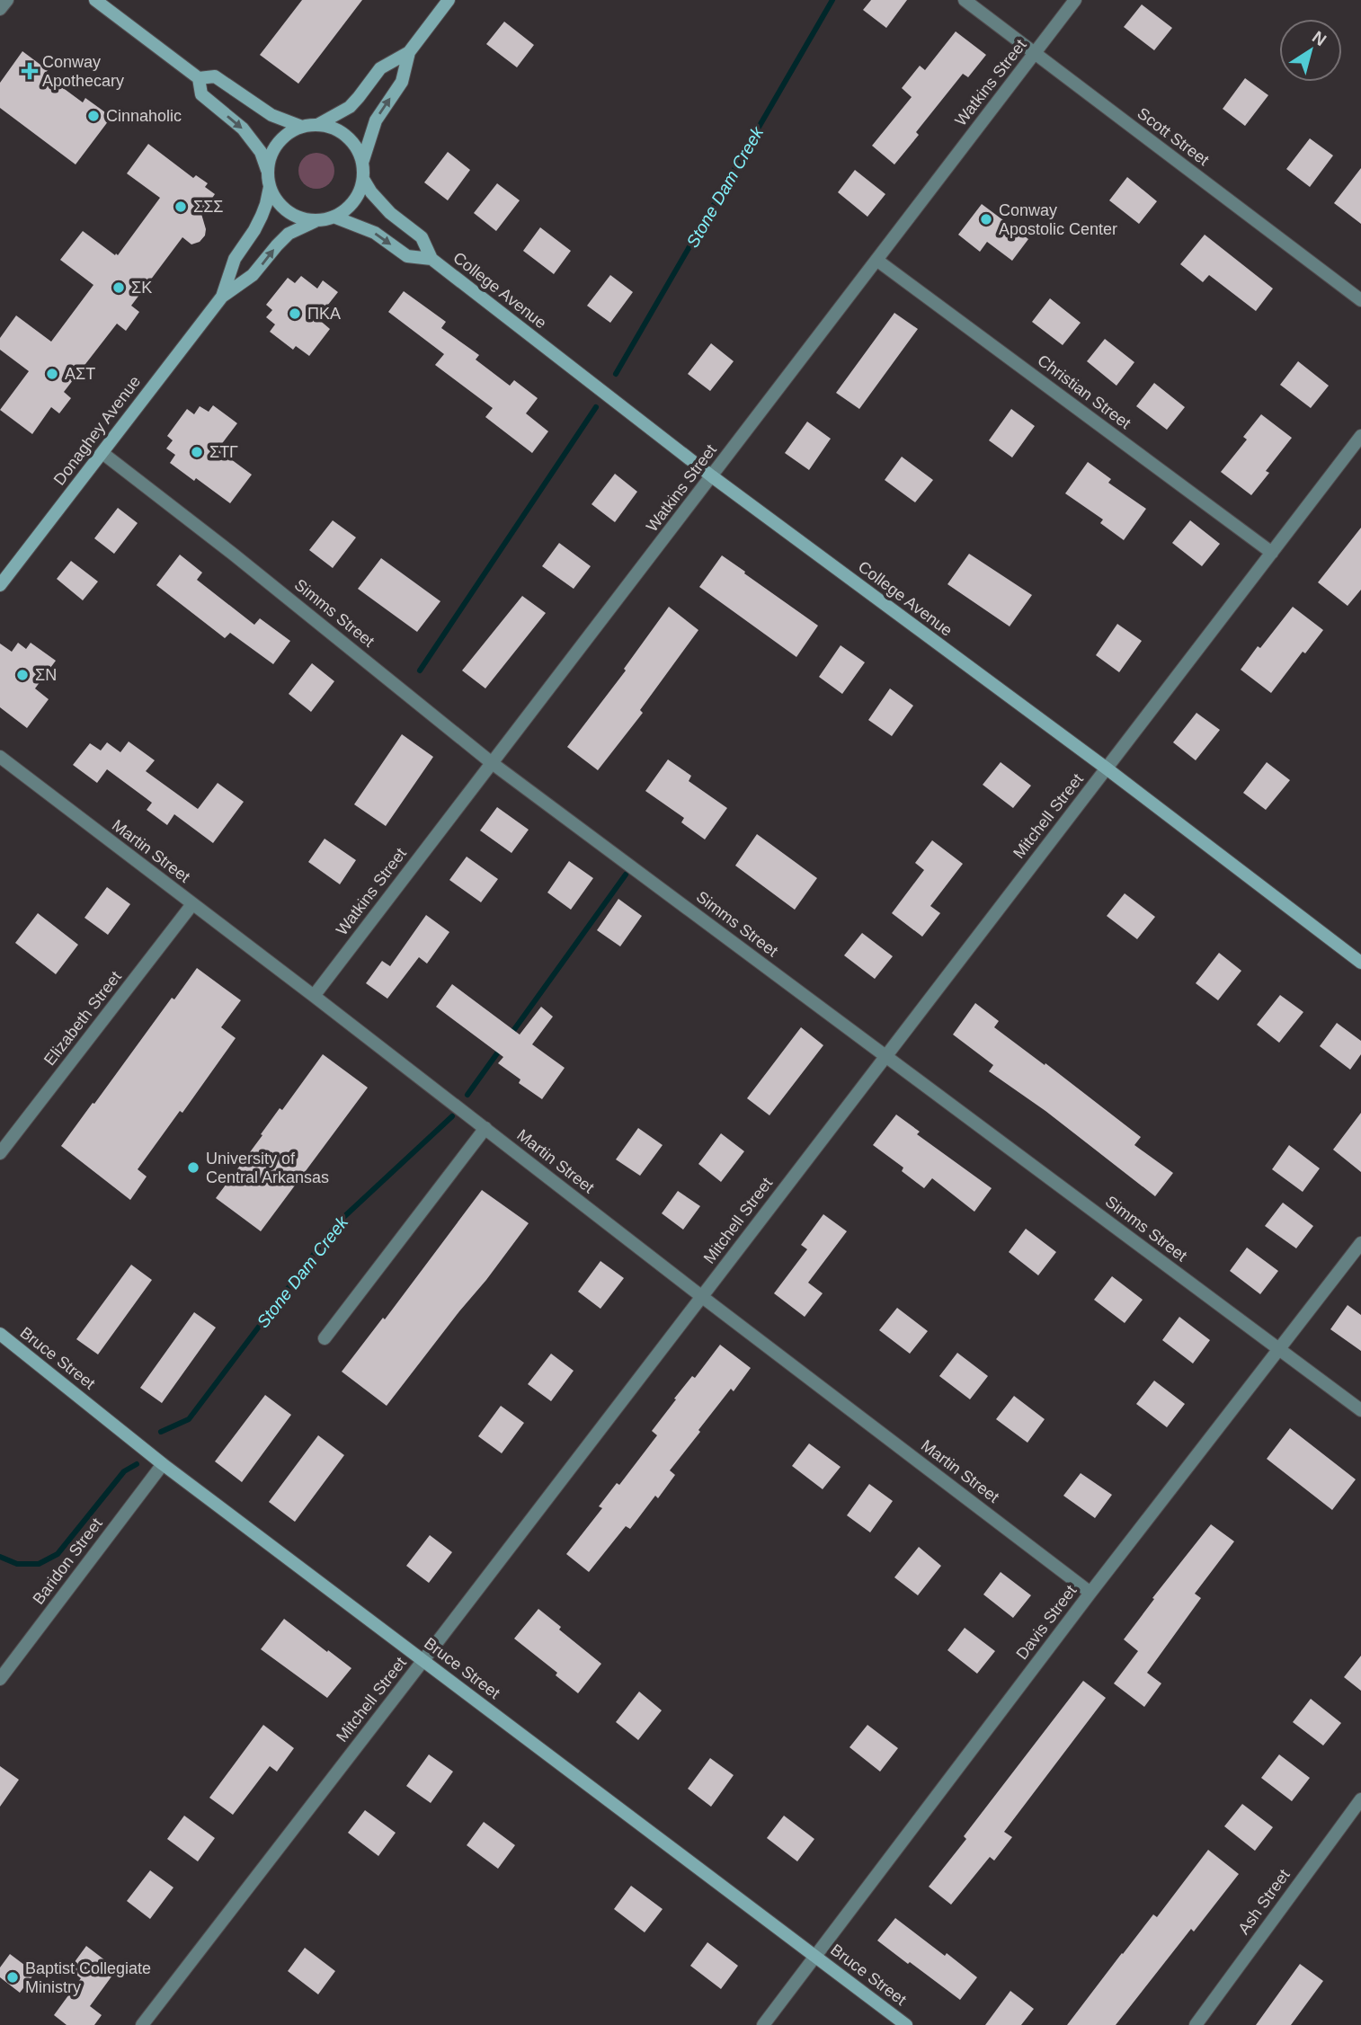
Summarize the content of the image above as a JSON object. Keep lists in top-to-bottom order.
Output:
{
  "streets": {
    "street": [
      "Watkins Street",
      "Scott Street",
      "College Avenue",
      "Christian Street",
      "Donaghey Avenue",
      "Simms Street",
      "Mitchell Street",
      "Martin Street",
      "Elizabeth Street",
      "Bruce Street",
      "Baridon Street",
      "Davis Street",
      "Ash Street"
    ]
  },
  "crossings": [
    ["Watkins Street", "Scott Street"],
    ["Watkins Street", "College Avenue"],
    ["Watkins Street", "Christian Street"],
    ["Watkins Street", "Simms Street"],
    ["Watkins Street", "Martin Street"],
    ["College Avenue", "Donaghey Avenue"],
    ["College Avenue", "Mitchell Street"],
    ["Christian Street", "Mitchell Street"],
    ["Donaghey Avenue", "Simms Street"],
    ["Simms Street", "Mitchell Street"],
    ["Simms Street", "Davis Street"],
    ["Mitchell Street", "Martin Street"],
    ["Mitchell Street", "Bruce Street"],
    ["Martin Street", "Elizabeth Street"],
    ["Martin Street", "Davis Street"],
    ["Bruce Street", "Baridon Street"],
    ["Bruce Street", "Davis Street"]
  ],
  "water": ["Stone Dam Creek"],
  "places": {
    "health": ["Conway Apothecary"],
    "other": [
      "Cinnaholic",
      "ΣΣΣ",
      "Conway Apostolic Center",
      "ΣΚ",
      "ΠΚΑ",
      "ΑΣΤ",
      "ΣΤΓ",
      "ΣΝ",
      "University of Central Arkansas",
      "Baptist Collegiate Ministry"
    ]
  },
  "north": "top right"
}
